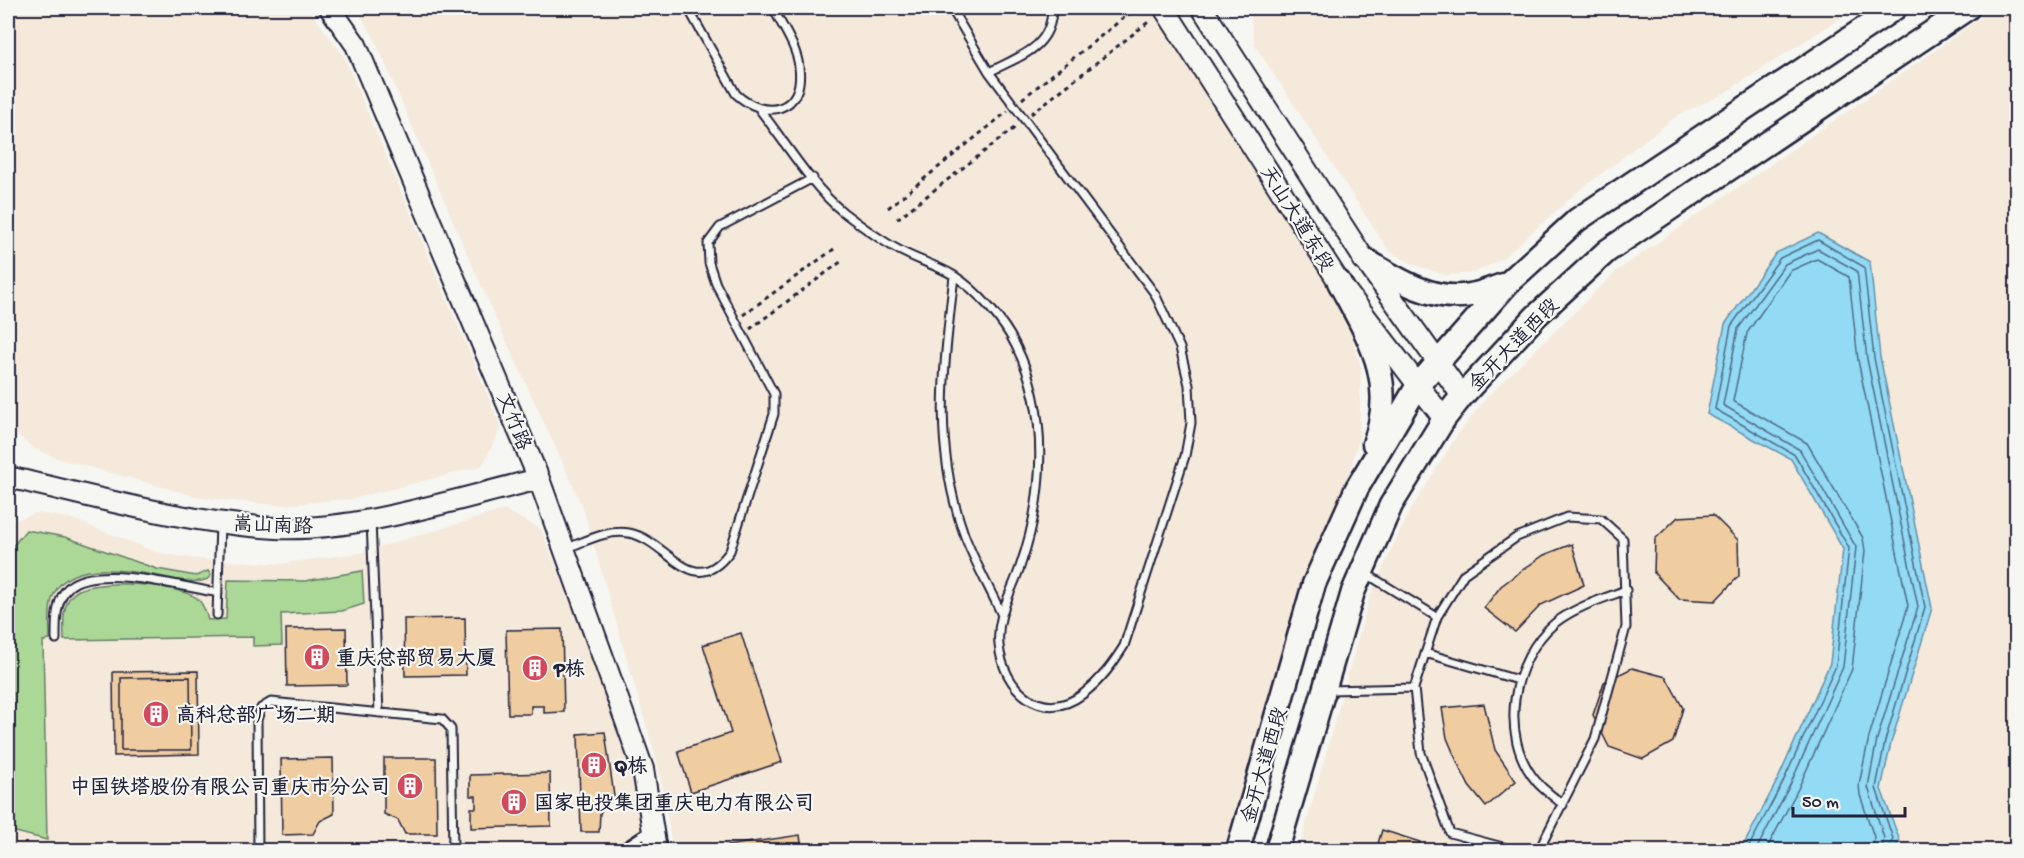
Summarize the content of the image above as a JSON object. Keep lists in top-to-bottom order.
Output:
{
  "streets": {
    "main road": ["金开大道西段"],
    "street": ["天山大道东段", "文竹路", "嵩山南路"]
  },
  "crossings": [
    ["天山大道东段", "金开大道西段"],
    ["文竹路", "嵩山南路"]
  ],
  "places": {
    "building": [
      "重庆总部贸易大厦",
      "P栋",
      "高科总部广场二期",
      "Q栋",
      "中国铁塔股份有限公司重庆市分公司",
      "国家电投集团重庆电力有限公司"
    ]
  },
  "scale_bar": "50 m"
}
